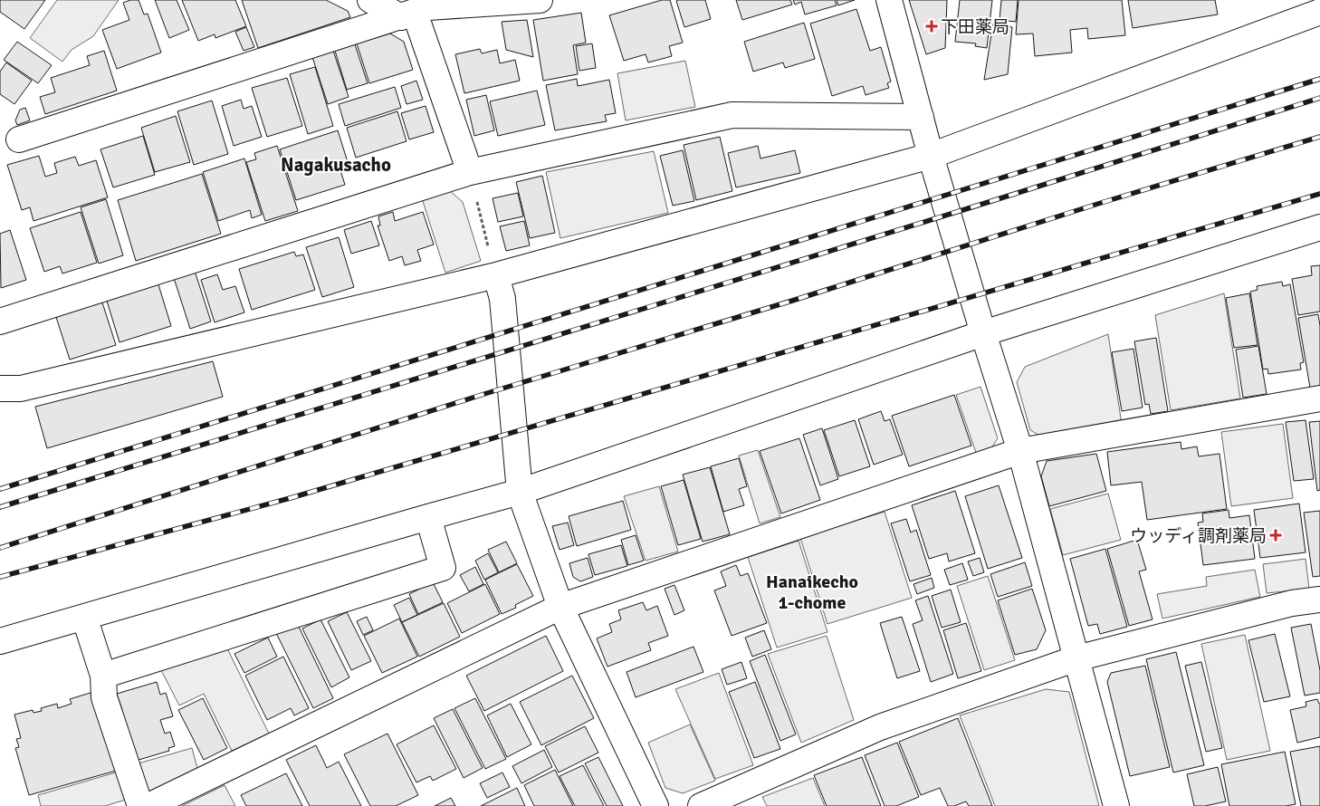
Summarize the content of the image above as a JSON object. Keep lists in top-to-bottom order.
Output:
{
  "districts": ["Nagakusacho", "Hanaikecho 1-chome"],
  "places": {
    "health": ["下田薬局", "ウッディ調剤薬局"]
  }
}
